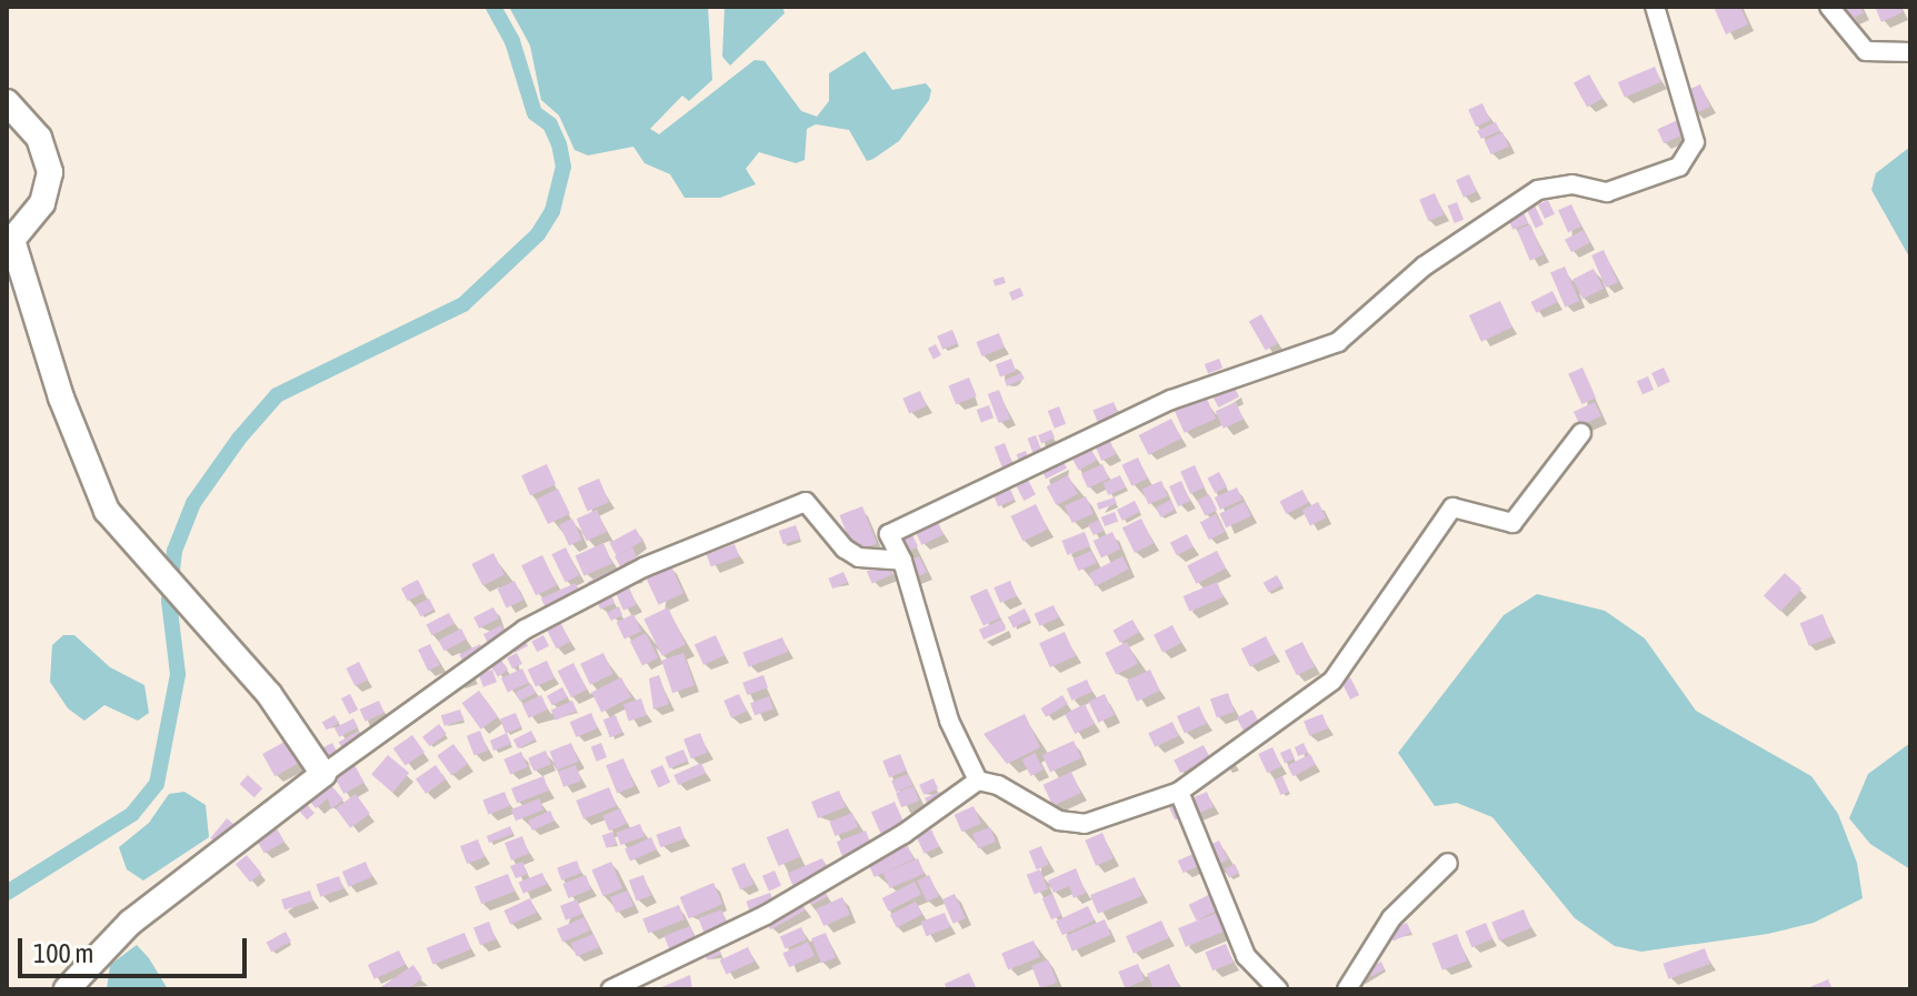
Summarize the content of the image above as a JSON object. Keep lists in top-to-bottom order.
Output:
{
  "scale_bar": "100 m"
}
